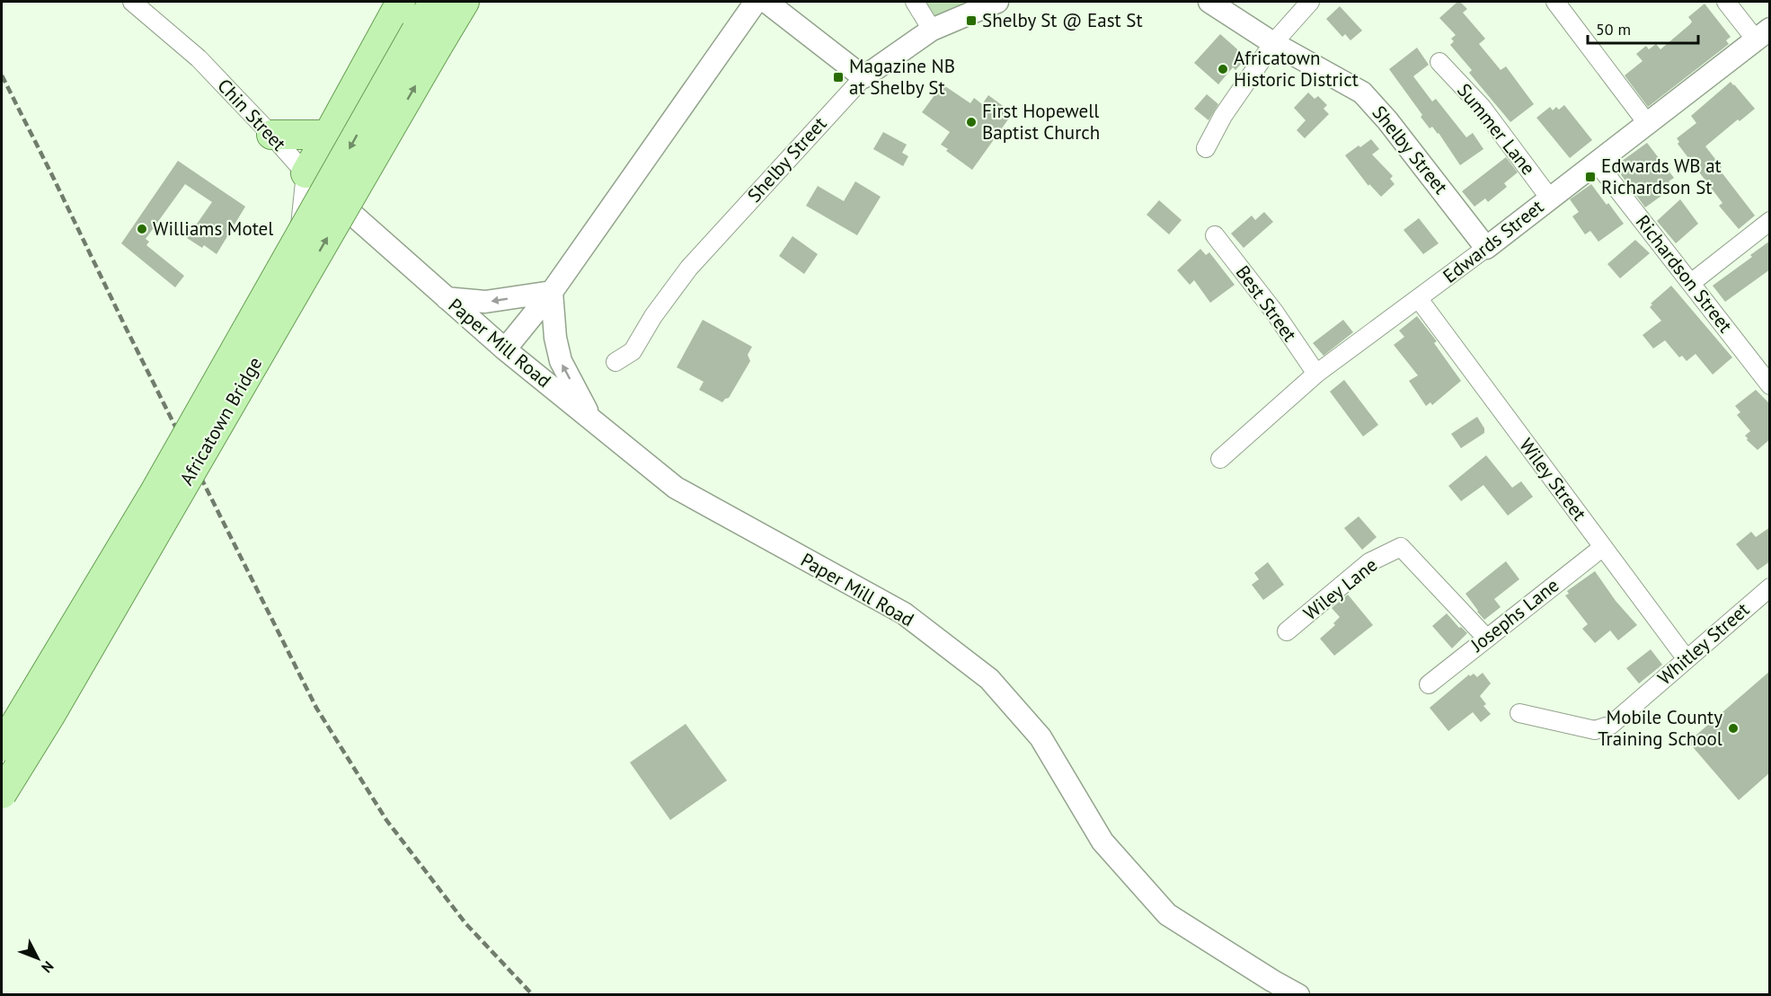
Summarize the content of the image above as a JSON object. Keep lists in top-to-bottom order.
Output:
{
  "streets": {
    "main road": ["Africatown Bridge"],
    "street": [
      "Chin Street",
      "Summer Lane",
      "Shelby Street",
      "Edwards Street",
      "Richardson Street",
      "Best Street",
      "Paper Mill Road",
      "Wiley Street",
      "Wiley Lane",
      "Josephs Lane",
      "Whitley Street"
    ]
  },
  "crossings": [
    ["Chin Street", "Paper Mill Road"],
    ["Summer Lane", "Edwards Street"],
    ["Shelby Street", "Edwards Street"],
    ["Edwards Street", "Richardson Street"],
    ["Edwards Street", "Best Street"],
    ["Edwards Street", "Wiley Street"],
    ["Wiley Street", "Josephs Lane"],
    ["Wiley Street", "Whitley Street"],
    ["Wiley Lane", "Josephs Lane"]
  ],
  "places": {
    "transit": ["Shelby St @ East St", "Magazine NB at Shelby St", "Edwards WB at Richardson St"],
    "other": [
      "Africatown Historic District",
      "First Hopewell Baptist Church",
      "Williams Motel",
      "Mobile County Training School"
    ]
  },
  "scale_bar": "50 m",
  "north": "bottom right"
}
